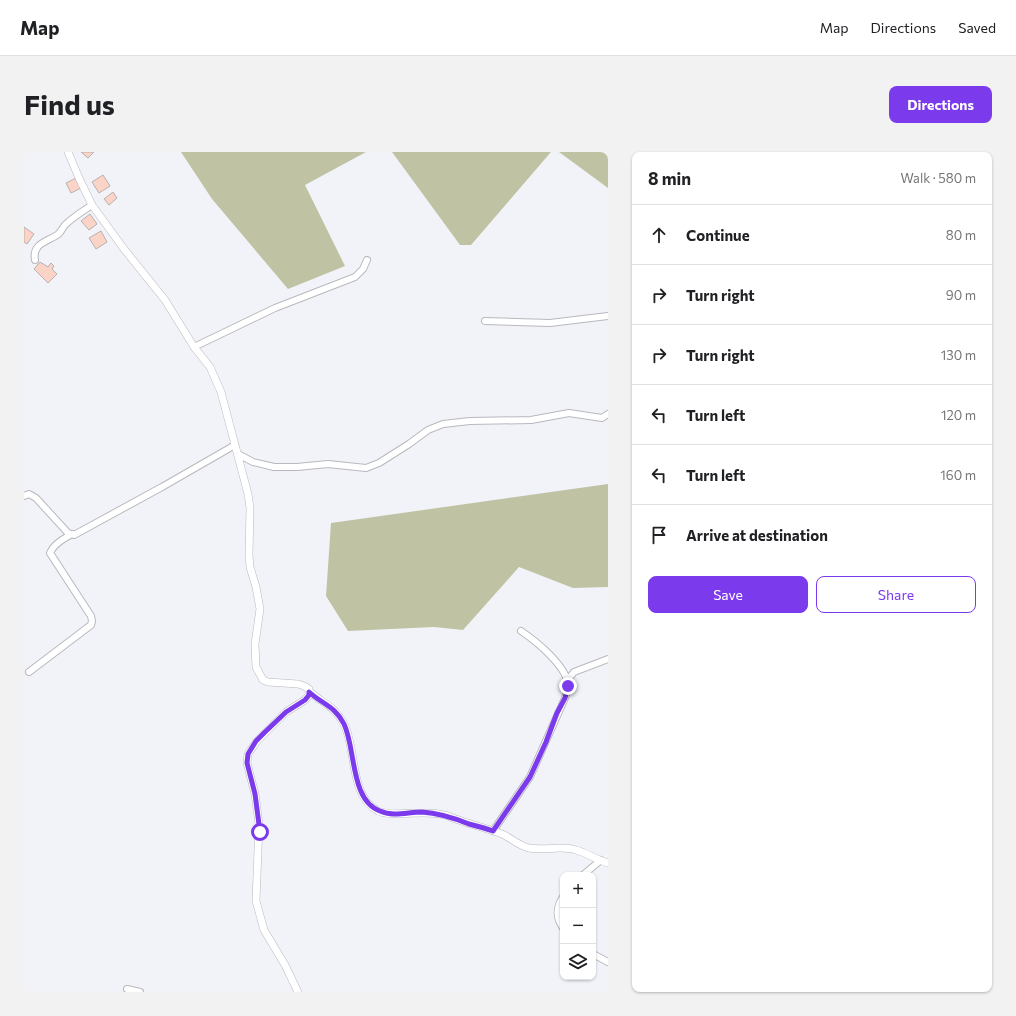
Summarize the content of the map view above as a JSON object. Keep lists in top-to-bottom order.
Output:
{
  "page": {
    "header": "Map",
    "nav": ["Map", "Directions", "Saved"],
    "buttons": [
      "Directions",
      ["Save", "Share"]
    ],
    "title": "Find us",
    "heading": ["8 min", "Walk · 580 m"],
    "list": [
      ["Continue", "80 m"],
      ["Turn right", "90 m"],
      ["Turn right", "130 m"],
      ["Turn left", "120 m"],
      ["Turn left", "160 m"],
      "Arrive at destination"
    ],
    "map_buttons": ["+", "−"]
  }
}
